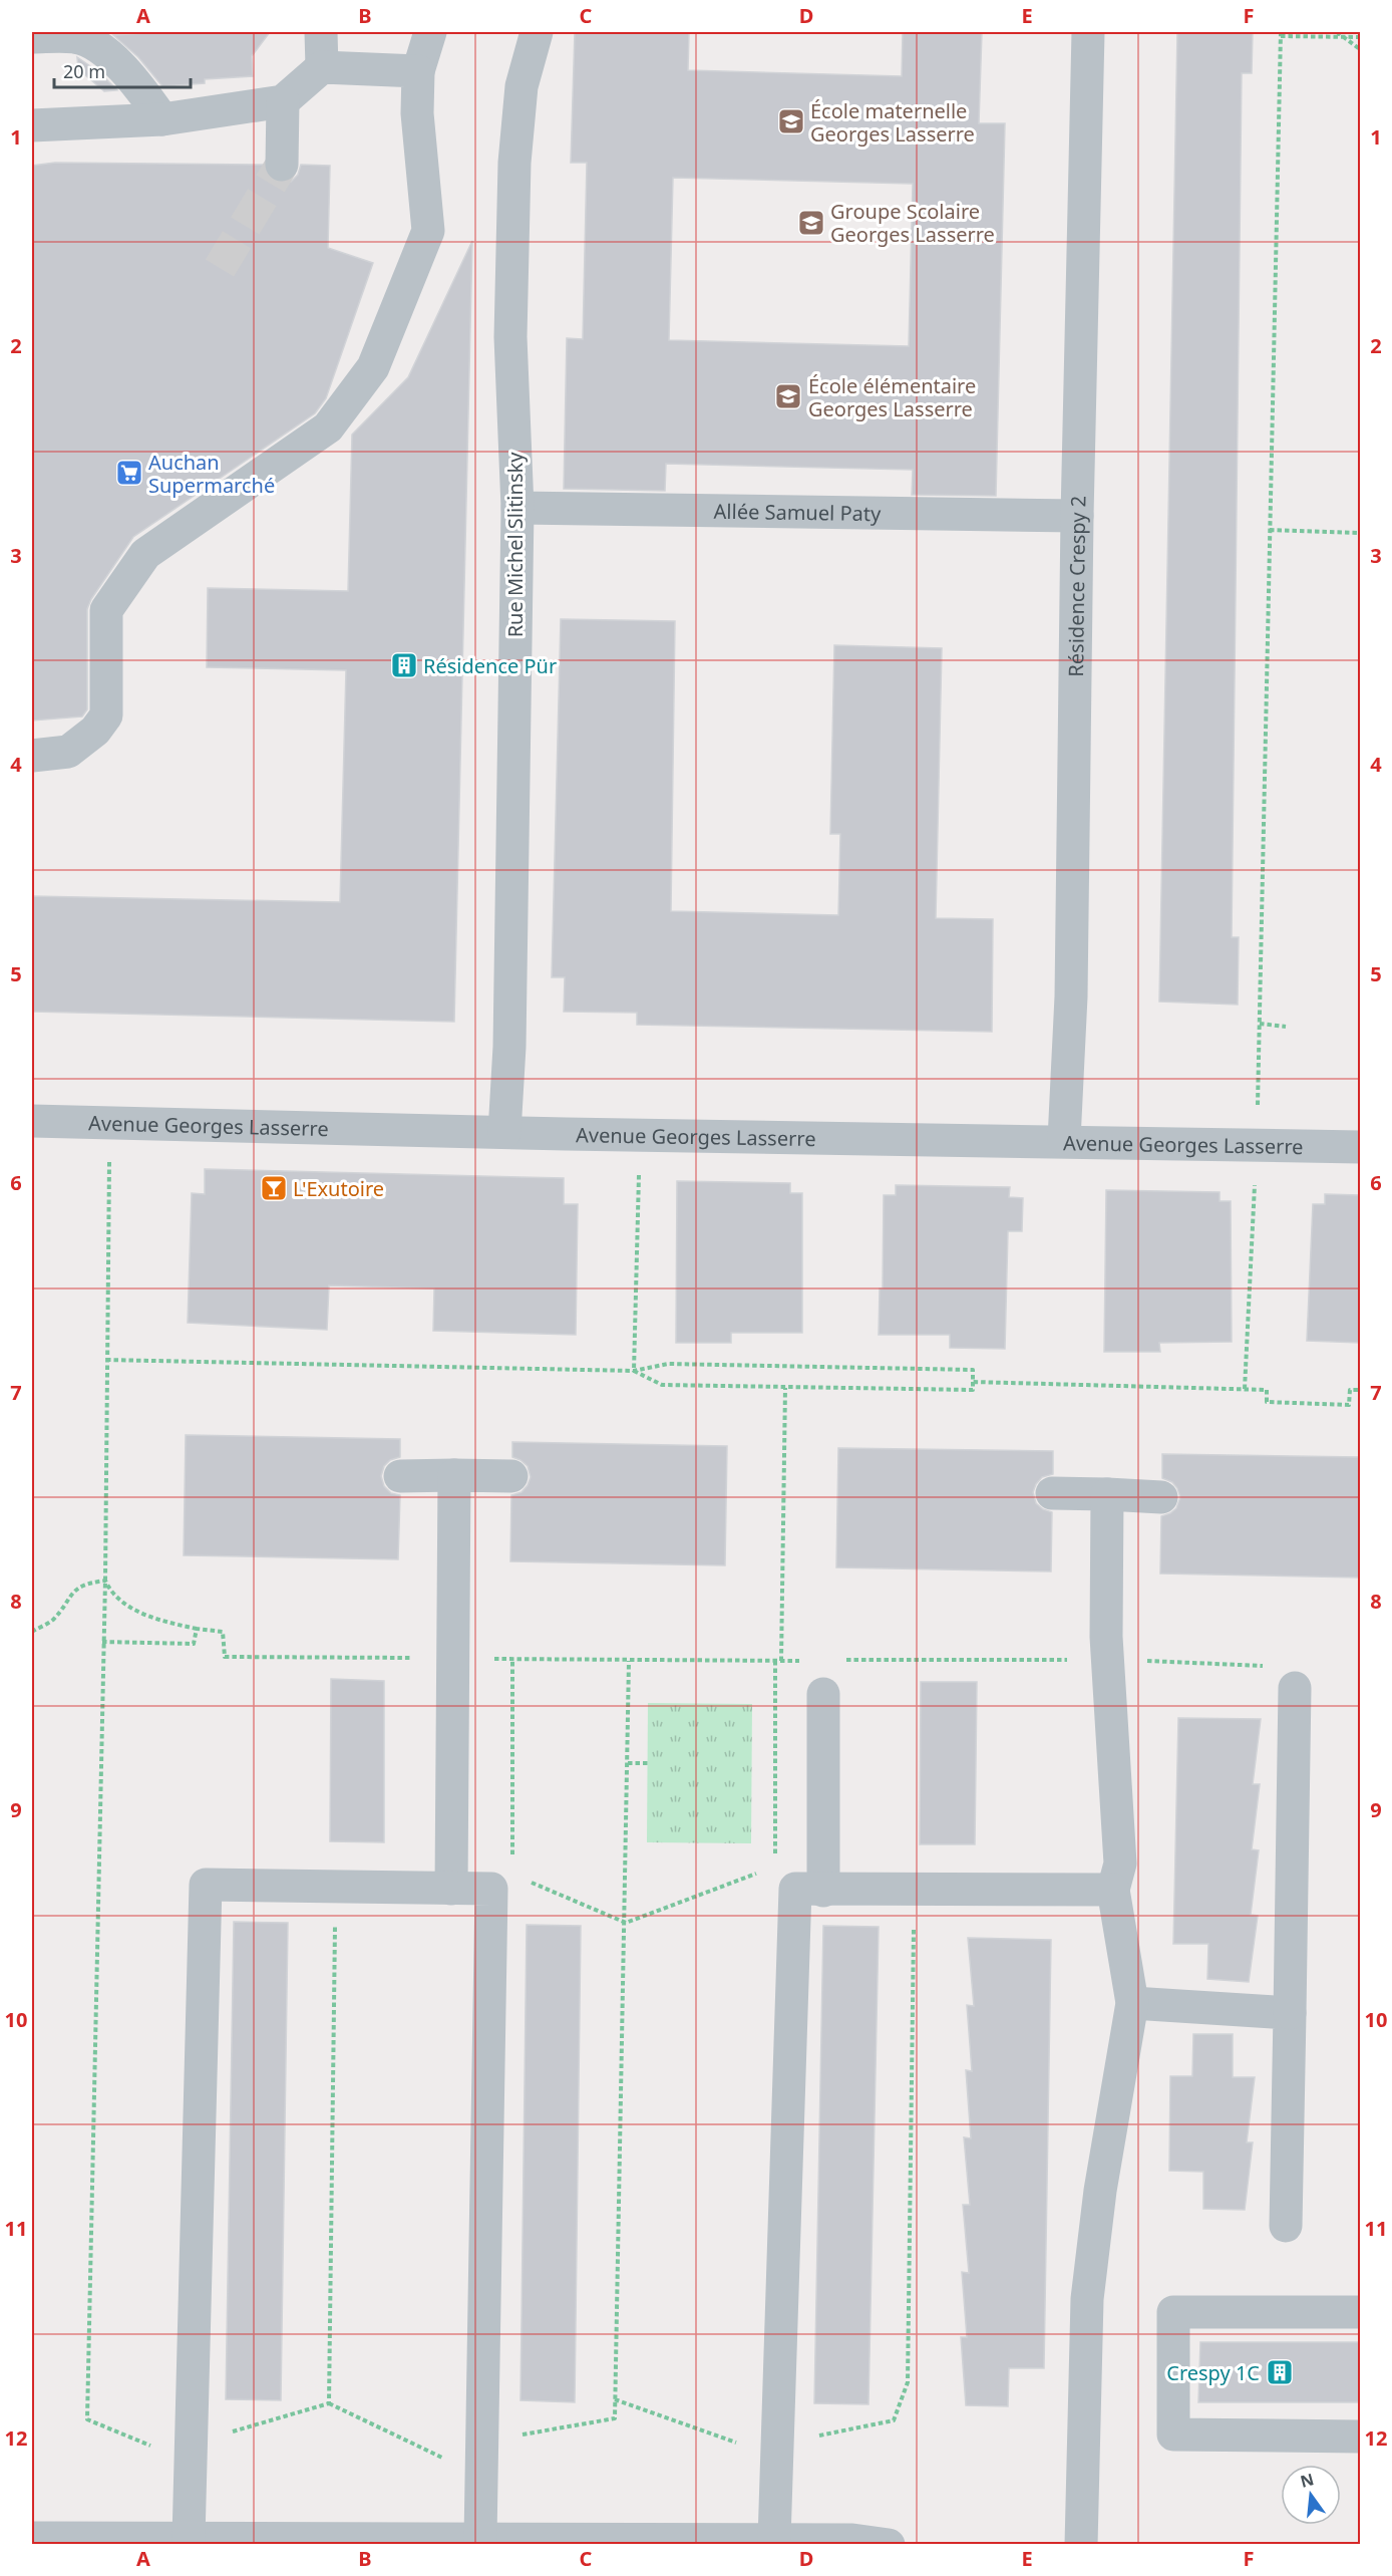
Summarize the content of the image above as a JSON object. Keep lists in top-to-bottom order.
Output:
{
  "streets": {
    "street": [
      "Allée Samuel Paty",
      "Rue Michel Slitinsky",
      "Résidence Crespy 2",
      "Avenue Georges Lasserre"
    ]
  },
  "crossings": [
    ["Allée Samuel Paty", "Rue Michel Slitinsky"],
    ["Allée Samuel Paty", "Résidence Crespy 2"],
    ["Rue Michel Slitinsky", "Avenue Georges Lasserre"],
    ["Résidence Crespy 2", "Avenue Georges Lasserre"]
  ],
  "places": {
    "school or university": ["École maternelle Georges Lasserre", "Groupe Scolaire Georges Lasserre", "École élémentaire Georges Lasserre"],
    "supermarket": ["Auchan Supermarché"],
    "building": ["Résidence Pür", "Crespy 1C"],
    "bar": ["L'Exutoire"]
  },
  "scale_bar": "20 m",
  "north": "top",
  "grid": {
    "columns": [
      "A",
      "B",
      "C",
      "D",
      "E",
      "F"
    ],
    "rows": [
      "1",
      "2",
      "3",
      "4",
      "5",
      "6",
      "7",
      "8",
      "9",
      "10",
      "11",
      "12"
    ]
  }
}
